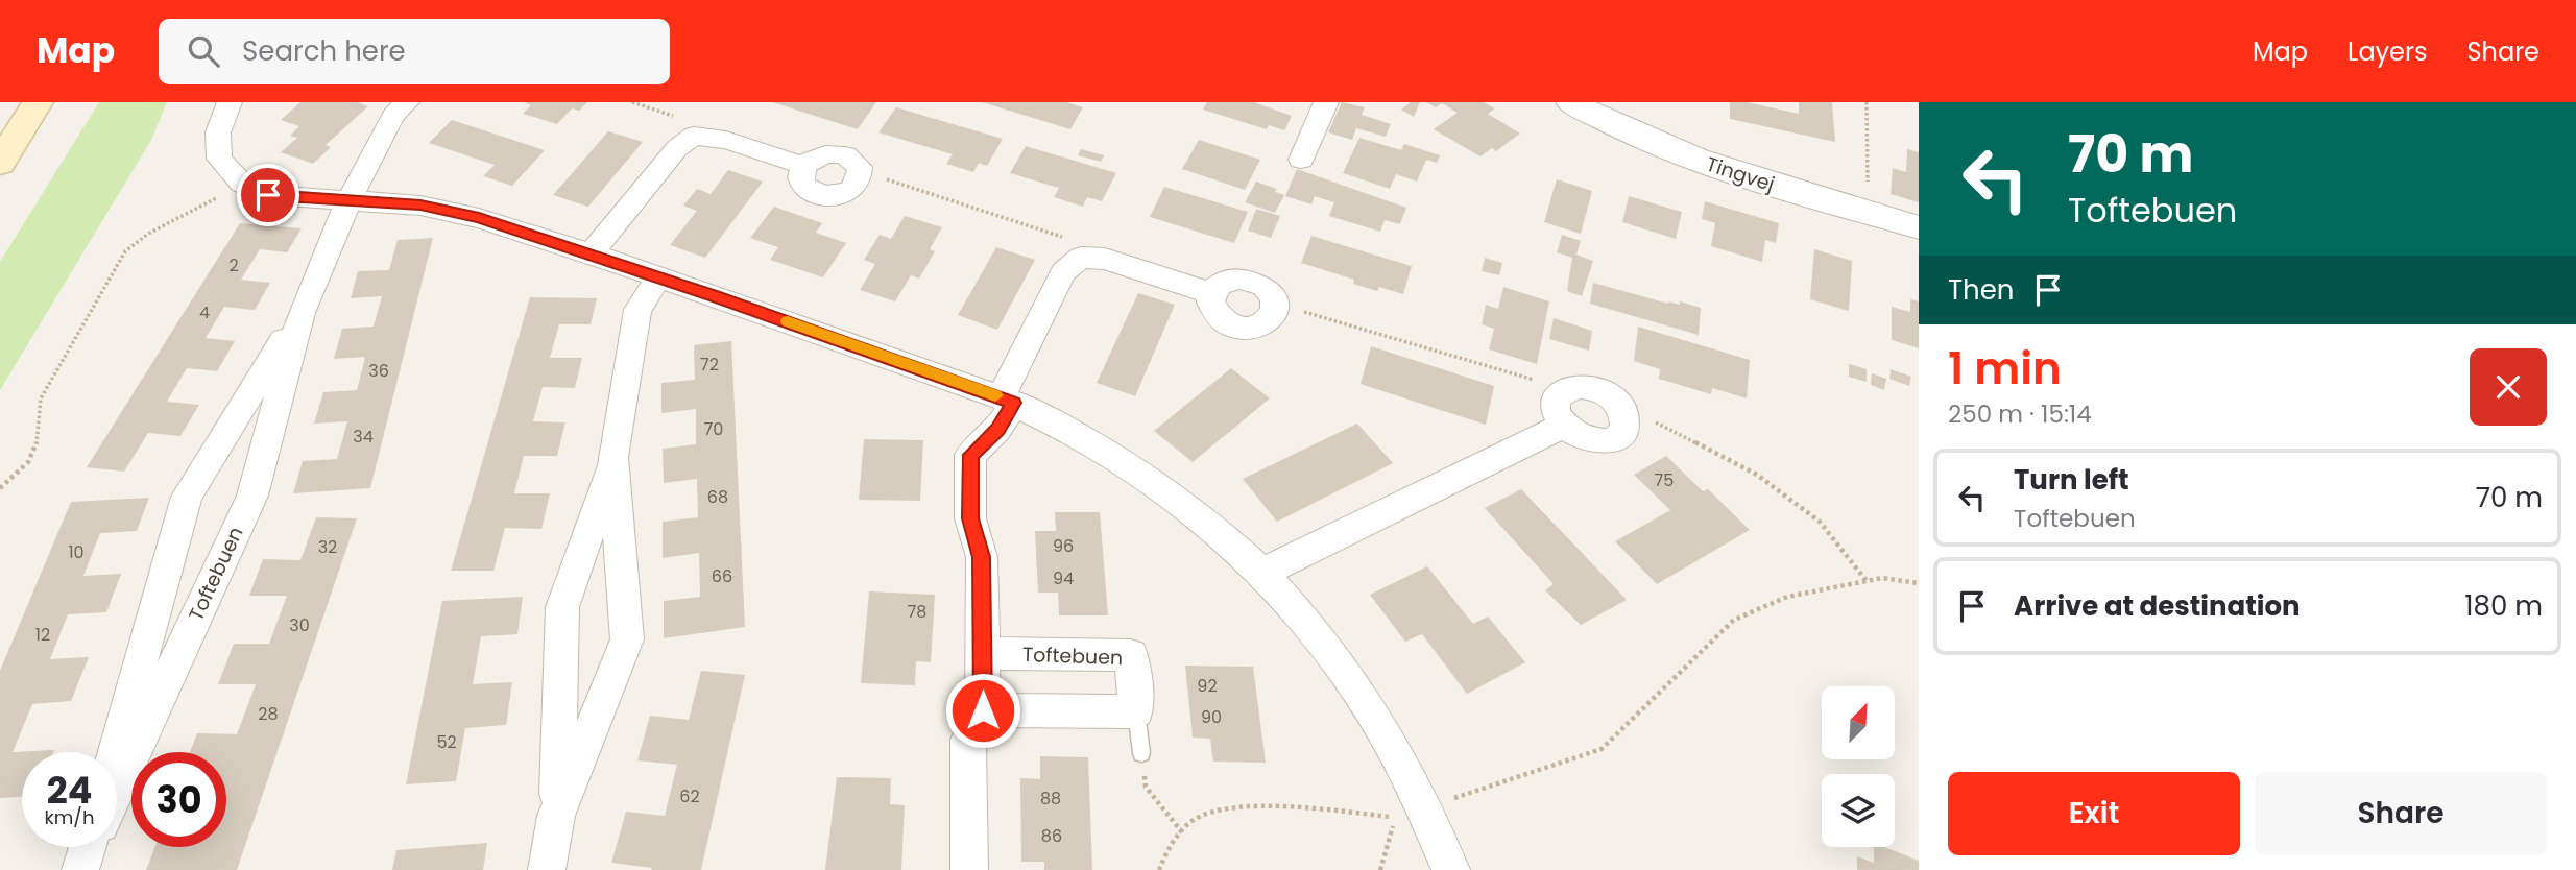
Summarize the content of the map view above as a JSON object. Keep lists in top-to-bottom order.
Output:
{
  "streets": {
    "street": ["Tingvej", "Toftebuen"]
  },
  "house_numbers": [
    "2",
    "4",
    "72",
    "36",
    "70",
    "34",
    "75",
    "68",
    "96",
    "32",
    "10",
    "66",
    "94",
    "78",
    "30",
    "12",
    "92",
    "28",
    "90",
    "52",
    "62",
    "88",
    "86"
  ],
  "north": "top right",
  "page": {
    "header": "Map",
    "search": "Search here",
    "nav": ["Map", "Layers", "Share"],
    "turn": ["70 m", "Toftebuen"],
    "then": "Then",
    "heading": ["1 min", "250 m · 15:14"],
    "list": [
      {
        "name": "Turn left",
        "note": "Toftebuen",
        "value": "70 m"
      },
      {
        "name": "Arrive at destination",
        "value": "180 m"
      }
    ],
    "speed": "24 km/h",
    "limit": "30",
    "buttons": ["Exit", "Share"]
  }
}
